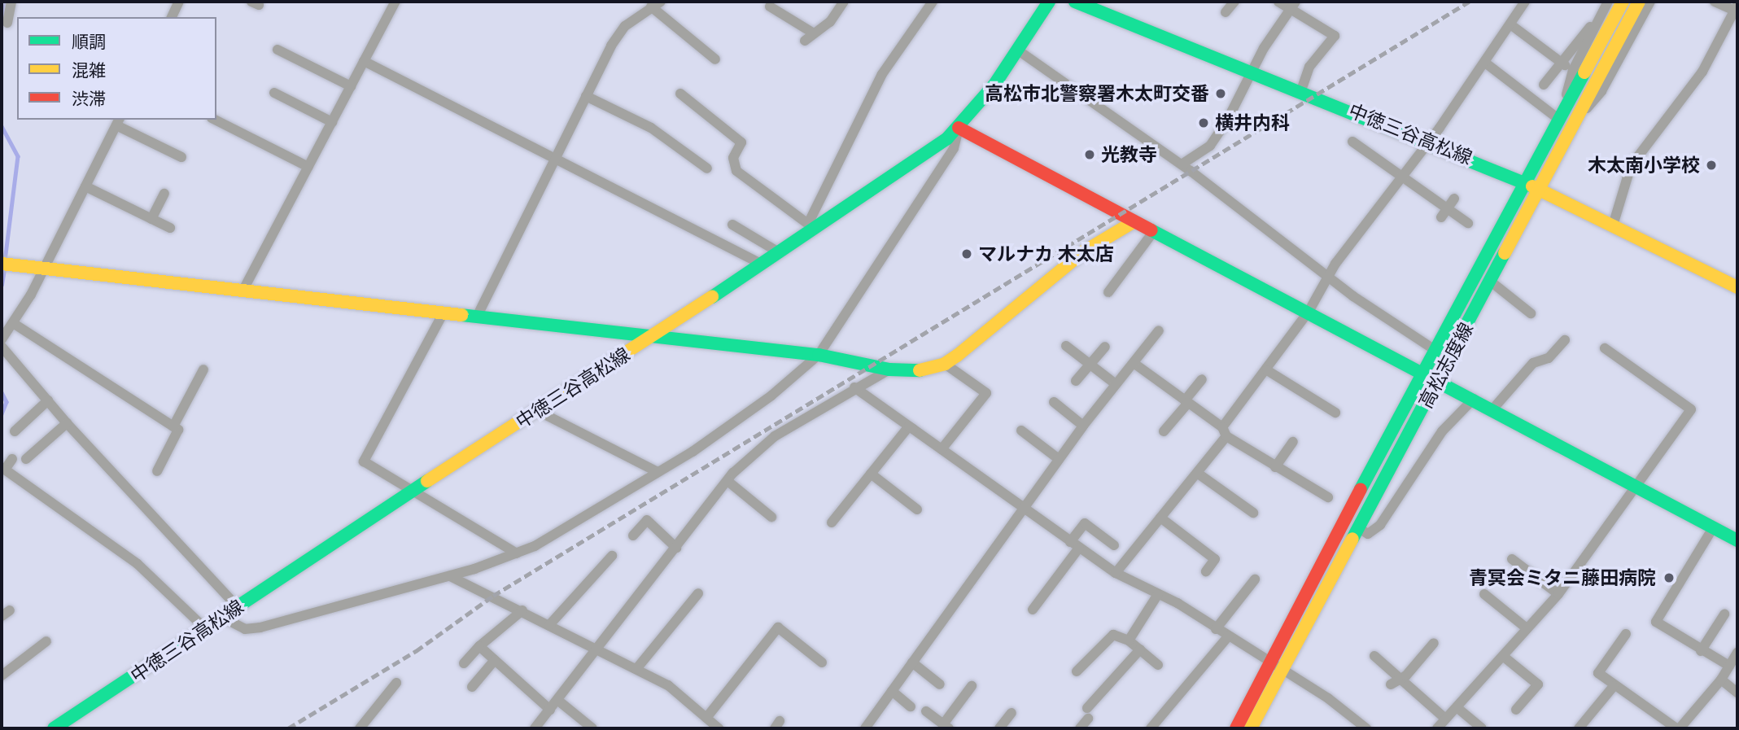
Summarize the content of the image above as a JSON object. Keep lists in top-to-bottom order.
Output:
{
  "streets": {
    "main road": ["中徳三谷高松線", "高松志度線"]
  },
  "crossings": [
    ["中徳三谷高松線", "高松志度線"]
  ],
  "places": [
    "高松市北警察署木太町交番",
    "横井内科",
    "光教寺",
    "木太南小学校",
    "マルナカ 木太店",
    "青冥会ミタニ藤田病院"
  ],
  "legend": ["順調", "混雑", "渋滞"]
}
